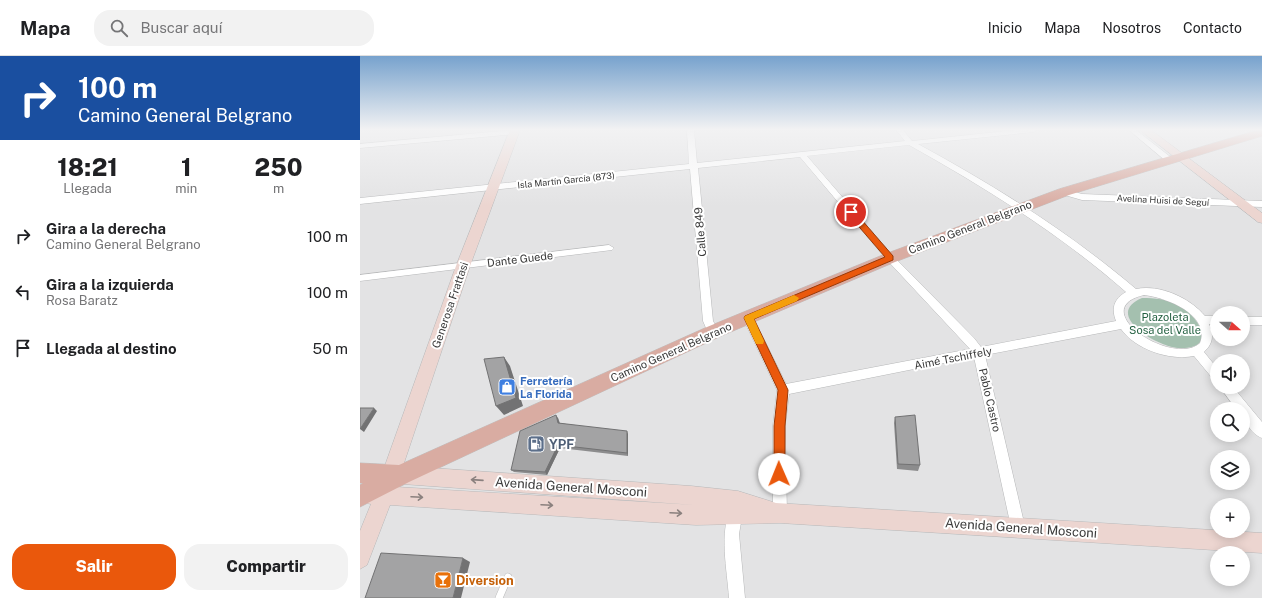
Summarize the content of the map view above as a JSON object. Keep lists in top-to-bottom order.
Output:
{
  "streets": {
    "main road": ["Camino General Belgrano", "Generosa Frattasi", "Avenida General Mosconi"],
    "street": [
      "Isla Martín García (873)",
      "Avelina Huisi de Seguí",
      "Calle 849",
      "Dante Guede",
      "Aimé Tschiffely",
      "Pablo Castro"
    ]
  },
  "crossings": [
    ["Isla Martín García (873)", "Calle 849"],
    ["Isla Martín García (873)", "Generosa Frattasi"],
    ["Avelina Huisi de Seguí", "Camino General Belgrano"],
    ["Camino General Belgrano", "Calle 849"],
    ["Camino General Belgrano", "Generosa Frattasi"],
    ["Camino General Belgrano", "Pablo Castro"],
    ["Camino General Belgrano", "Avenida General Mosconi"],
    ["Dante Guede", "Generosa Frattasi"],
    ["Generosa Frattasi", "Avenida General Mosconi"],
    ["Aimé Tschiffely", "Pablo Castro"],
    ["Pablo Castro", "Avenida General Mosconi"]
  ],
  "parks": ["Plazoleta Sosa del Valle"],
  "places": {
    "shop": ["Ferretería La Florida"],
    "fuel station": ["YPF"],
    "bar": ["Diversion"]
  },
  "north": "right",
  "page": {
    "header": "Mapa",
    "search": "Buscar aquí",
    "nav": [
      "Inicio",
      "Mapa",
      "Nosotros",
      "Contacto"
    ],
    "turn": ["100 m", "Camino General Belgrano"],
    "eta": [
      "18:21",
      "Llegada",
      "1",
      "min",
      "250",
      "m"
    ],
    "list": [
      {
        "name": "Gira a la derecha",
        "note": "Camino General Belgrano",
        "value": "100 m"
      },
      {
        "name": "Gira a la izquierda",
        "note": "Rosa Baratz",
        "value": "100 m"
      },
      {
        "name": "Llegada al destino",
        "value": "50 m"
      }
    ],
    "map_buttons": ["+", "−"],
    "buttons": ["Salir", "Compartir"]
  }
}
